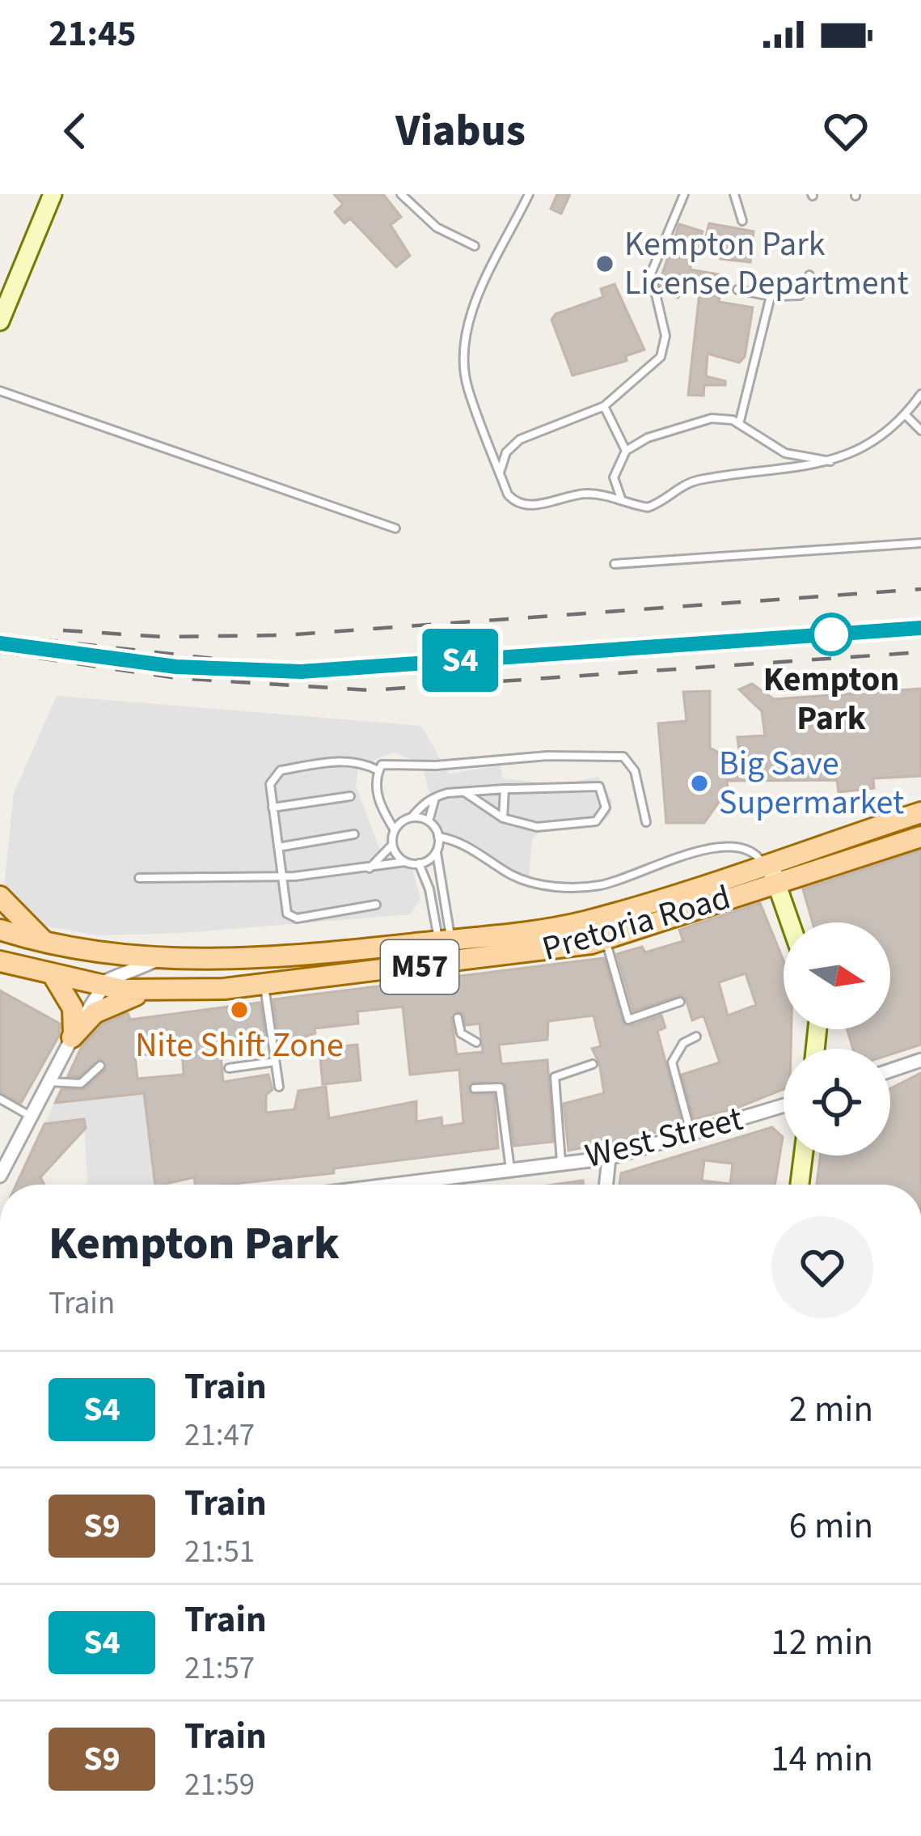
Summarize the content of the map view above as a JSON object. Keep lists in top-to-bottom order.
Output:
{
  "streets": {
    "main road": ["Pretoria Road", "M57"],
    "street": ["West Street"]
  },
  "places": [
    "Kempton Park License Department",
    "Kempton Park",
    "Big Save Supermarket",
    "Nite Shift Zone"
  ],
  "north": "right",
  "page": {
    "status": "21:45",
    "header": "Viabus",
    "on_map": "S4",
    "heading": ["Kempton Park", "Train"],
    "list": [
      {
        "mark": "S4",
        "name": "Train",
        "note": "21:47",
        "value": "2 min"
      },
      {
        "mark": "S9",
        "name": "Train",
        "note": "21:51",
        "value": "6 min"
      },
      {
        "mark": "S4",
        "name": "Train",
        "note": "21:57",
        "value": "12 min"
      },
      {
        "mark": "S9",
        "name": "Train",
        "note": "21:59",
        "value": "14 min"
      }
    ]
  }
}
